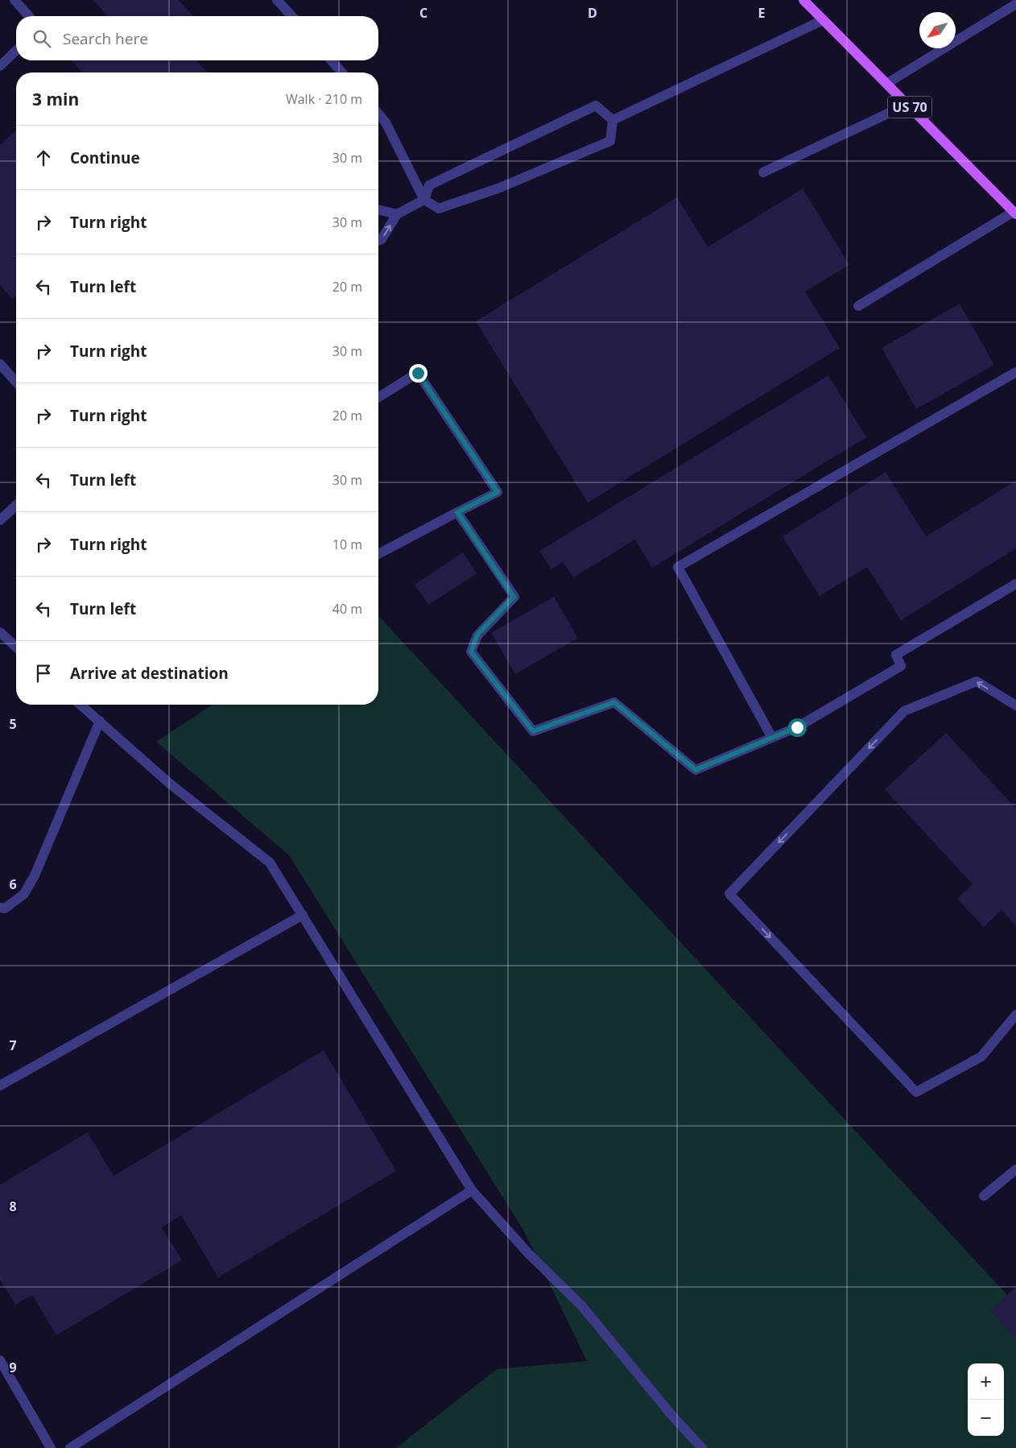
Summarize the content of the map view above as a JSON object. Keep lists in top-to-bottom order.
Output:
{
  "streets": {
    "main road": ["US 70"]
  },
  "north": "bottom left",
  "page": {
    "search": "Search here",
    "heading": ["3 min", "Walk · 210 m"],
    "list": [
      ["Continue", "30 m"],
      ["Turn right", "30 m"],
      ["Turn left", "20 m"],
      ["Turn right", "30 m"],
      ["Turn right", "20 m"],
      ["Turn left", "30 m"],
      ["Turn right", "10 m"],
      ["Turn left", "40 m"],
      "Arrive at destination"
    ],
    "map_buttons": ["+", "−"]
  },
  "grid": {
    "columns": ["C", "D", "E"],
    "rows": [
      "5",
      "6",
      "7",
      "8",
      "9"
    ]
  }
}
